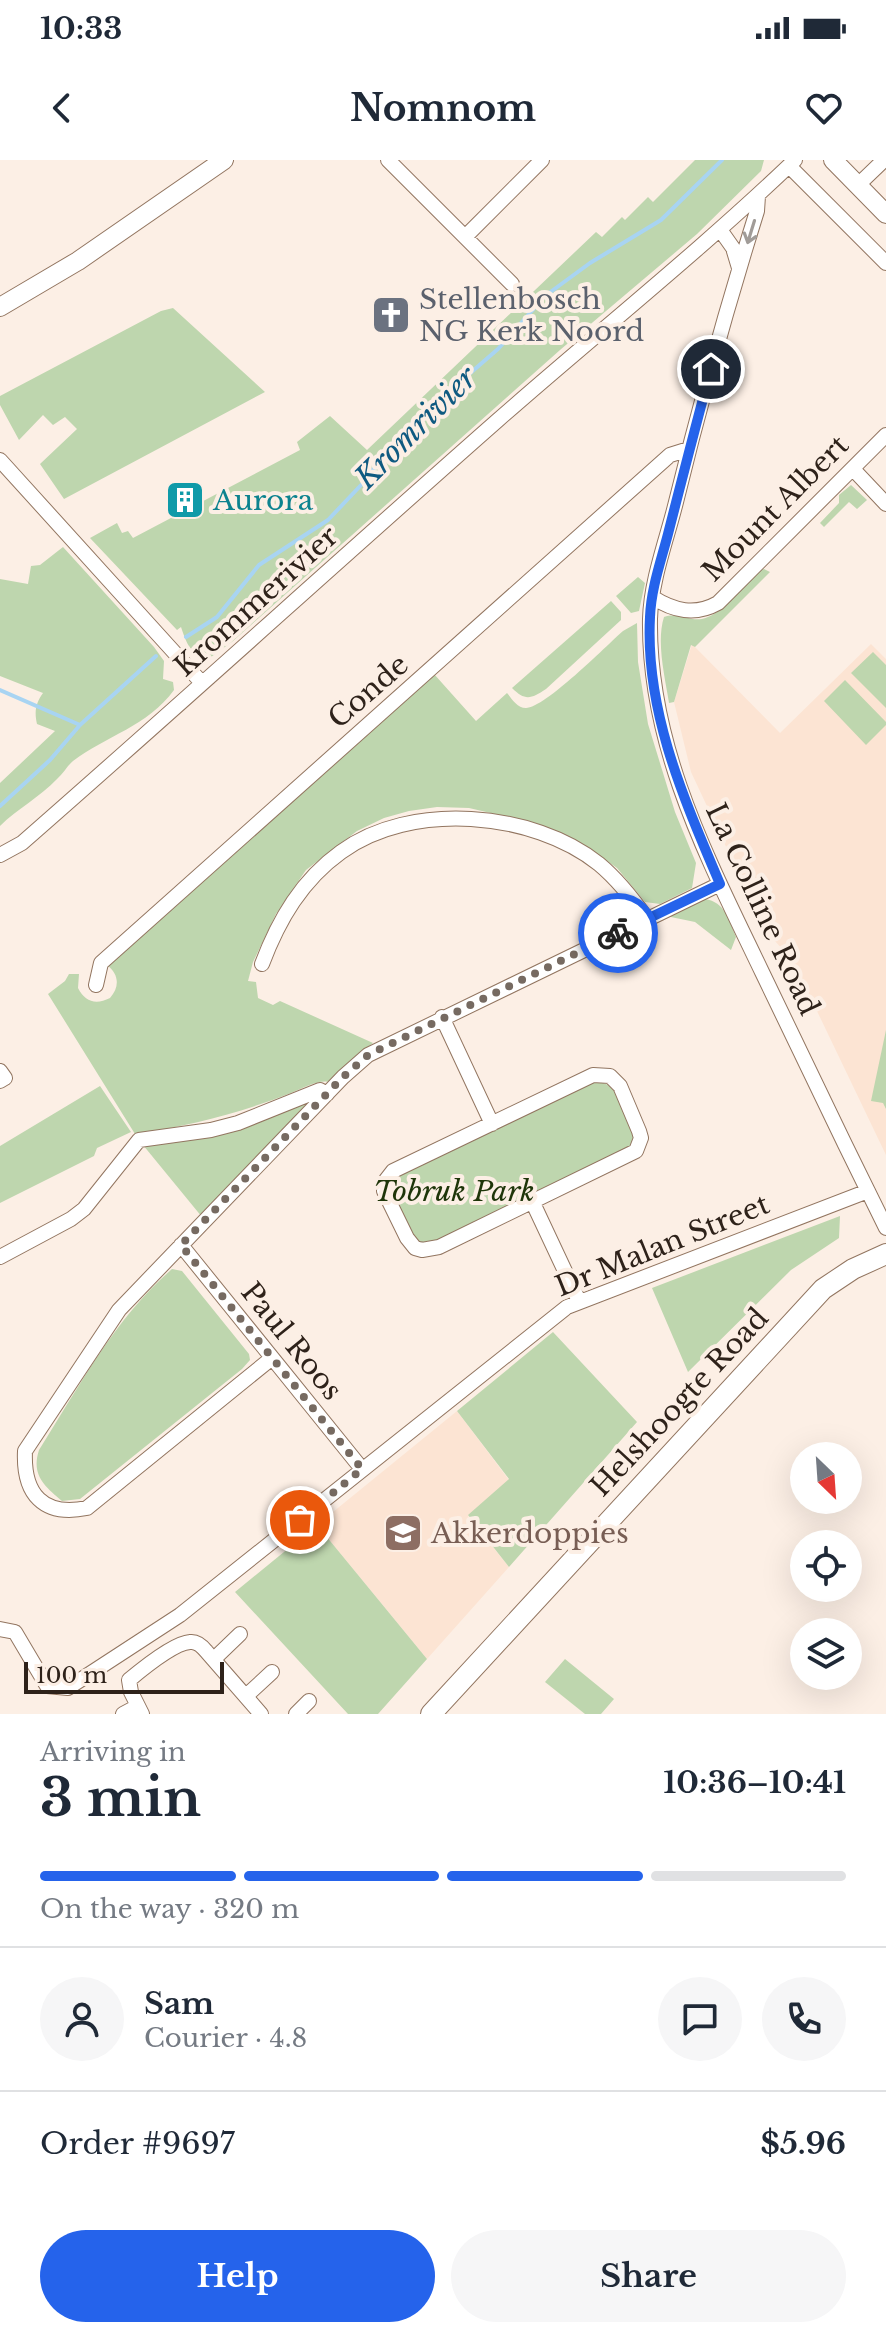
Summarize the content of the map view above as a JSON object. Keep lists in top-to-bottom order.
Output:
{
  "streets": {
    "main road": ["Helshoogte Road"],
    "street": [
      "Mount Albert",
      "Krommerivier",
      "Conde",
      "La Colline Road",
      "Dr Malan Street",
      "Paul Roos"
    ]
  },
  "crossings": [
    ["Mount Albert", "La Colline Road"],
    ["Krommerivier", "La Colline Road"],
    ["Conde", "La Colline Road"],
    ["La Colline Road", "Dr Malan Street"],
    ["Dr Malan Street", "Paul Roos"]
  ],
  "water": ["Kromrivier"],
  "parks": ["Tobruk Park"],
  "places": {
    "church": ["Stellenbosch NG Kerk Noord"],
    "building": ["Aurora"],
    "school or university": ["Akkerdoppies"]
  },
  "scale_bar": "100 m",
  "north": "bottom right",
  "page": {
    "status": "10:33",
    "header": "Nomnom",
    "scale": "100 m",
    "heading": ["3 min", "Arriving in", "10:36–10:41"],
    "panel": [
      "Sam",
      "Courier · 4.8",
      "Order #9697",
      "$5.96"
    ],
    "bar": "On the way · 320 m",
    "buttons": ["Help", "Share"]
  }
}
